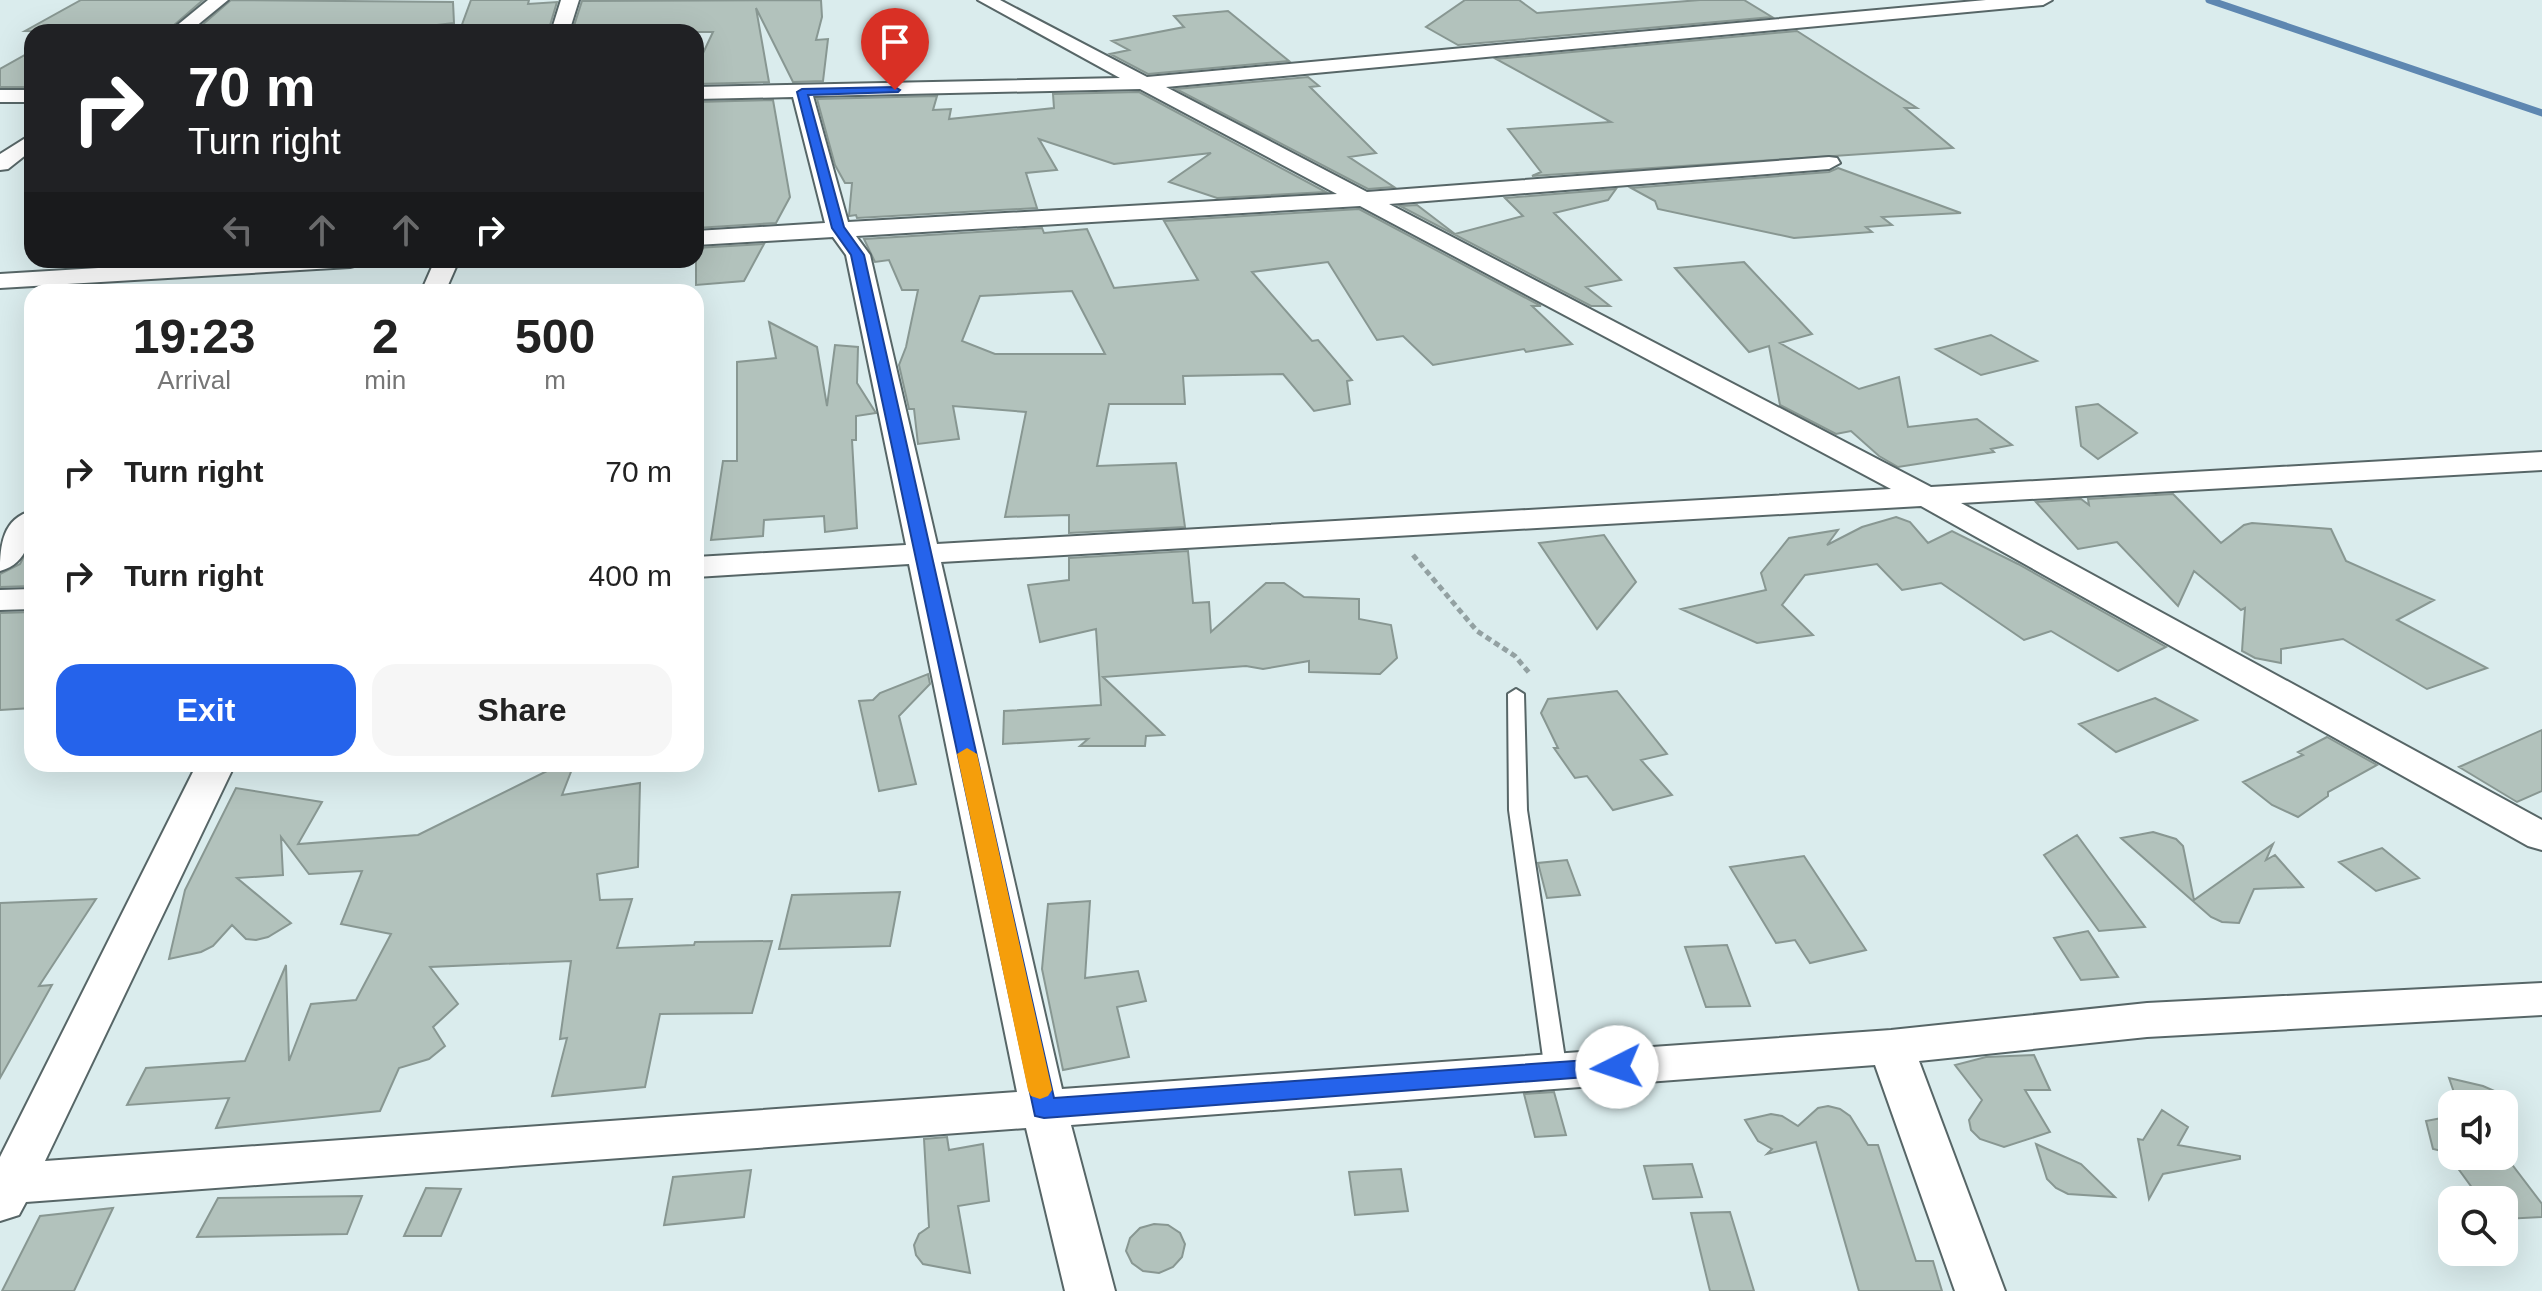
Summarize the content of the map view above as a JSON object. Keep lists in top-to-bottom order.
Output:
{
  "page": {
    "turn": ["70 m", "Turn right"],
    "eta": [
      "19:23",
      "Arrival",
      "2",
      "min",
      "500",
      "m"
    ],
    "list": [
      {
        "name": "Turn right",
        "value": "70 m"
      },
      {
        "name": "Turn right",
        "value": "400 m"
      }
    ],
    "buttons": ["Exit", "Share"]
  }
}
